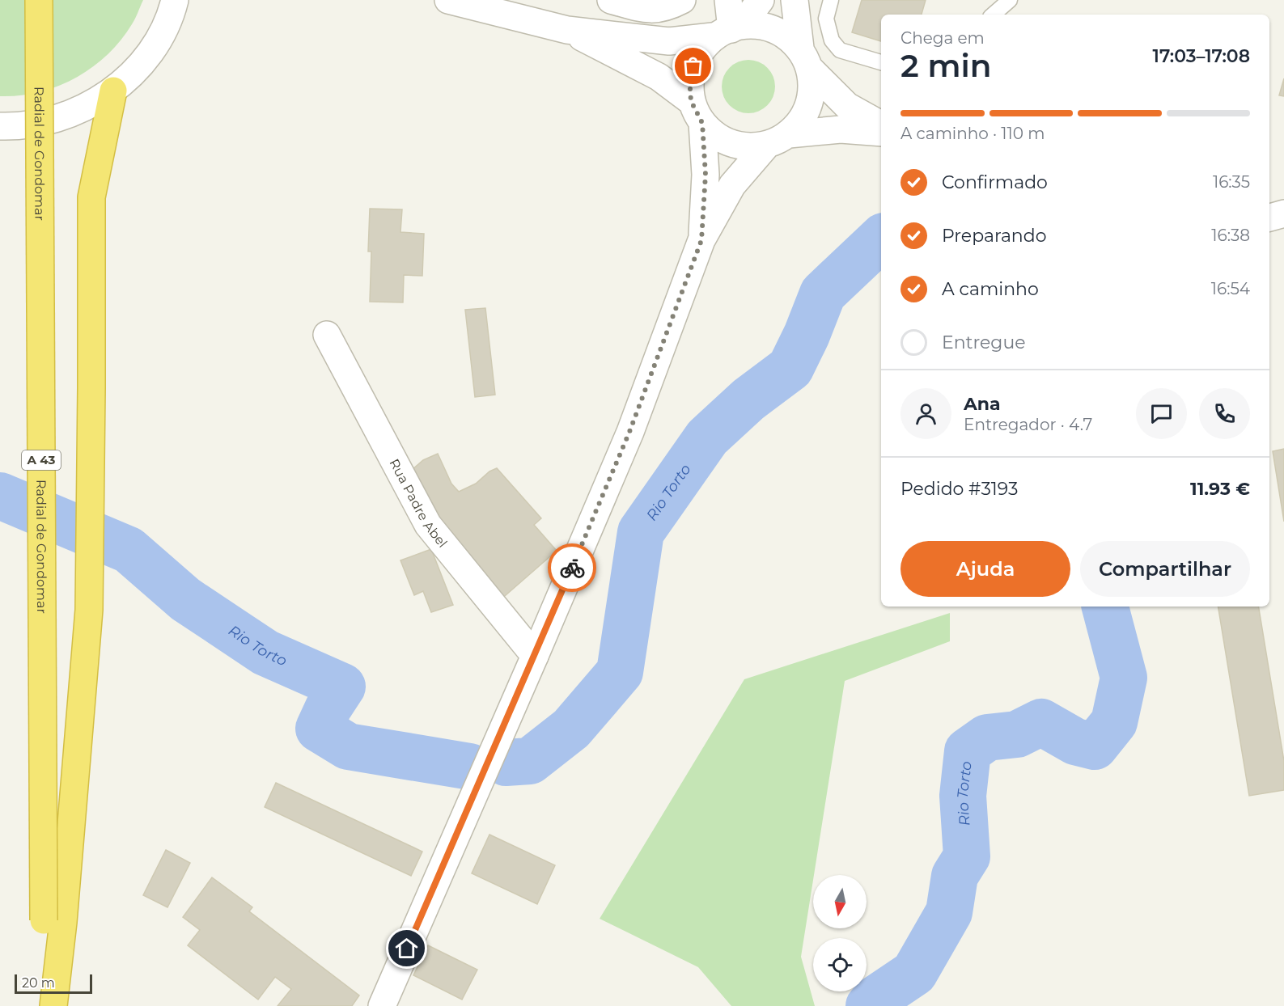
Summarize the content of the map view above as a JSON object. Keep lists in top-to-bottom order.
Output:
{
  "streets": {
    "highway": ["Radial de Gondomar", "A 43"],
    "street": ["Rua Padre Abel"]
  },
  "crossings": [
    ["Radial de Gondomar", "A 43"]
  ],
  "water": ["Rio Torto"],
  "scale_bar": "20 m",
  "north": "bottom",
  "page": {
    "heading": ["2 min", "Chega em", "17:03–17:08"],
    "panel": [
      "Ana",
      "Entregador · 4.7",
      "Pedido #3193",
      "11.93 €"
    ],
    "bar": "A caminho · 110 m",
    "list": [
      ["Confirmado", "16:35"],
      ["Preparando", "16:38"],
      ["A caminho", "16:54"],
      "Entregue"
    ],
    "buttons": ["Ajuda", "Compartilhar"],
    "scale": "20 m"
  }
}
